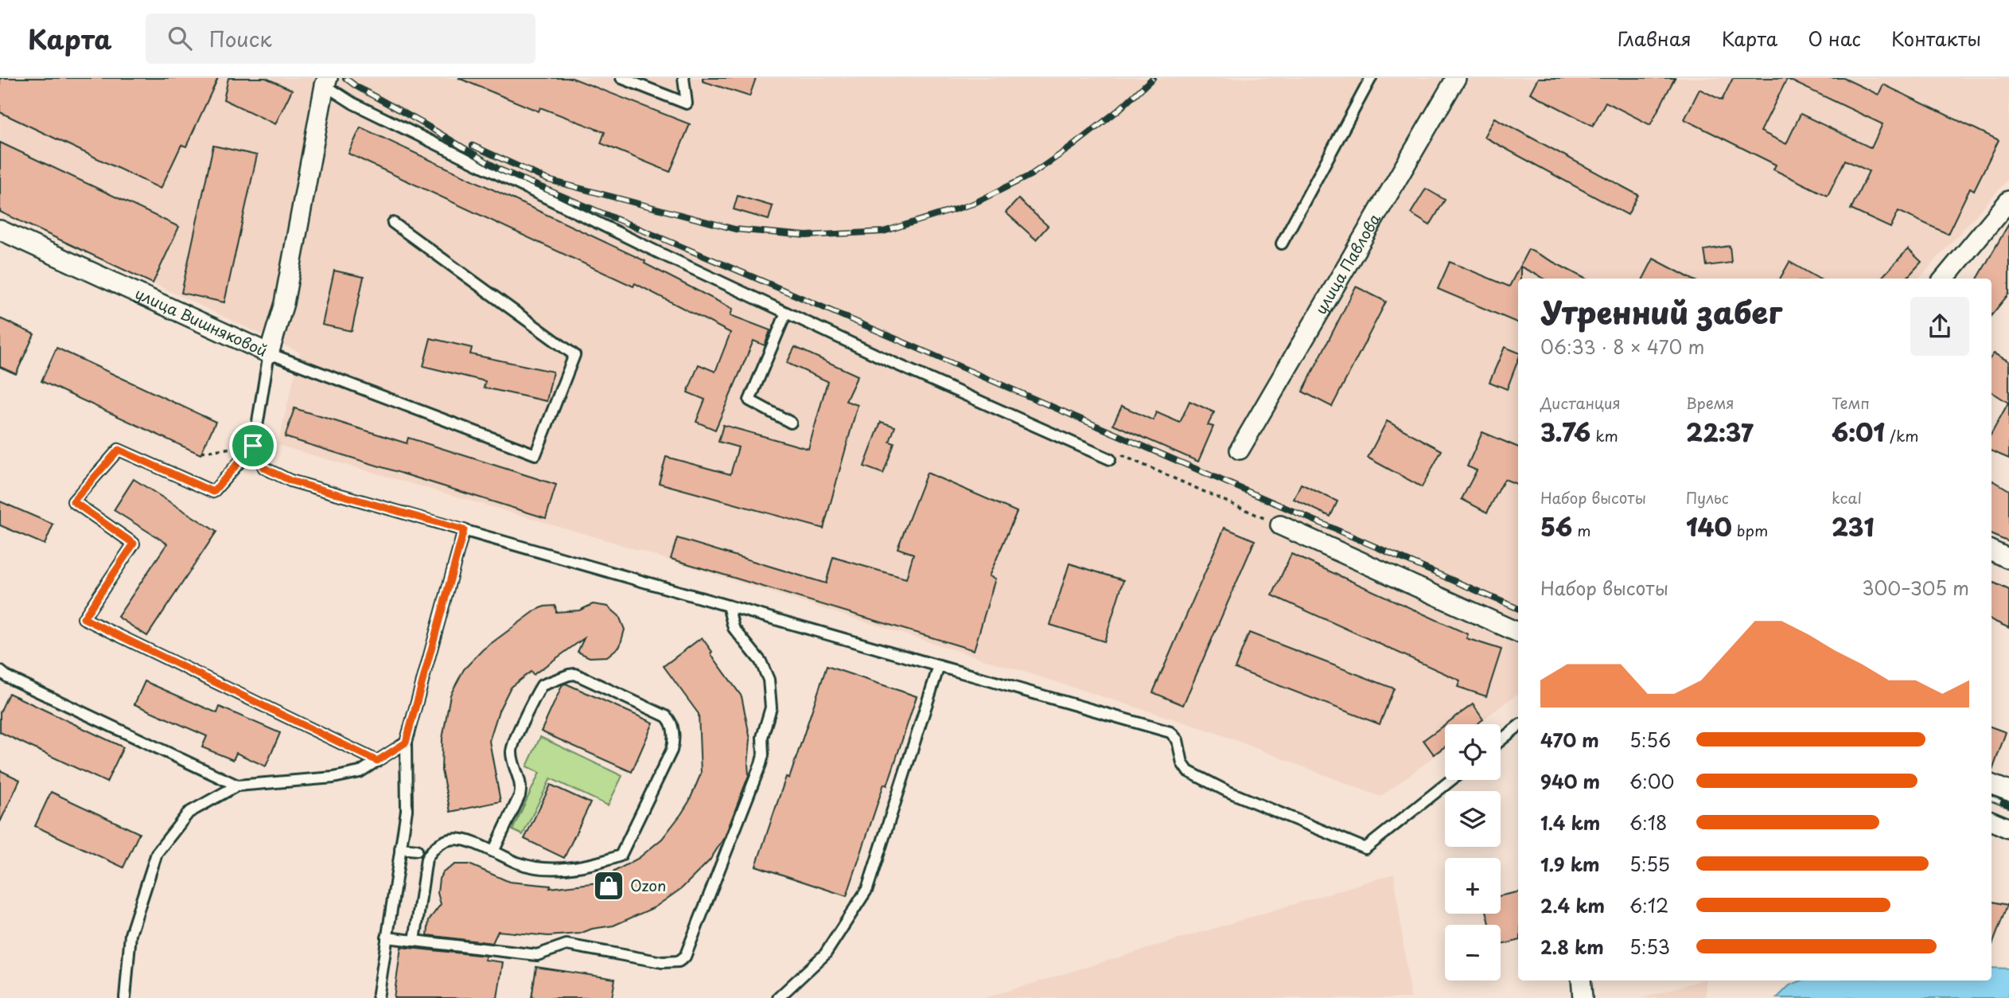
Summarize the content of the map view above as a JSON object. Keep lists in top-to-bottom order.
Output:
{
  "streets": {
    "street": ["улица Павлова", "улица Вишняковой"]
  },
  "places": {
    "shop": ["Ozon"]
  },
  "page": {
    "header": "Карта",
    "search": "Поиск",
    "nav": [
      "Главная",
      "Карта",
      "О нас",
      "Контакты"
    ],
    "heading": ["Утренний забег", "06:33 · 8 × 470 m"],
    "stats": [
      ["Дистанция", "3.76 km"],
      ["Время", "22:37"],
      ["Темп", "6:01 /km"],
      ["Набор высоты", "56 m"],
      ["Пульс", "140 bpm"],
      ["kcal", "231"]
    ],
    "chart": ["Набор высоты", "300–305 m"],
    "list": [
      {
        "name": "470 m",
        "note": "5:56"
      },
      {
        "name": "940 m",
        "note": "6:00"
      },
      {
        "name": "1.4 km",
        "note": "6:18"
      },
      {
        "name": "1.9 km",
        "note": "5:55"
      },
      {
        "name": "2.4 km",
        "note": "6:12"
      },
      {
        "name": "2.8 km",
        "note": "5:53"
      }
    ],
    "map_buttons": ["+", "−"]
  }
}
